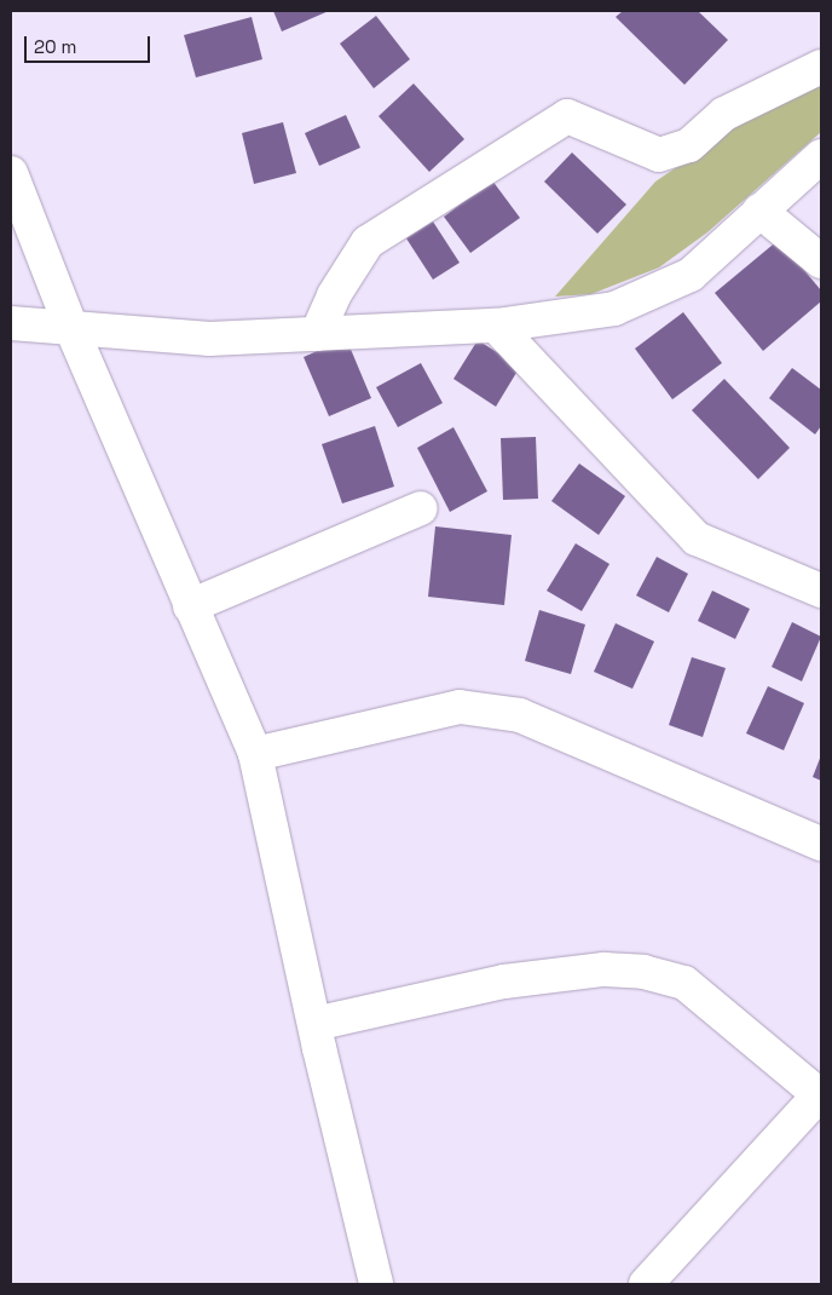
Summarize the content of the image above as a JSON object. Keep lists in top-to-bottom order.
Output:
{
  "scale_bar": "20 m"
}
